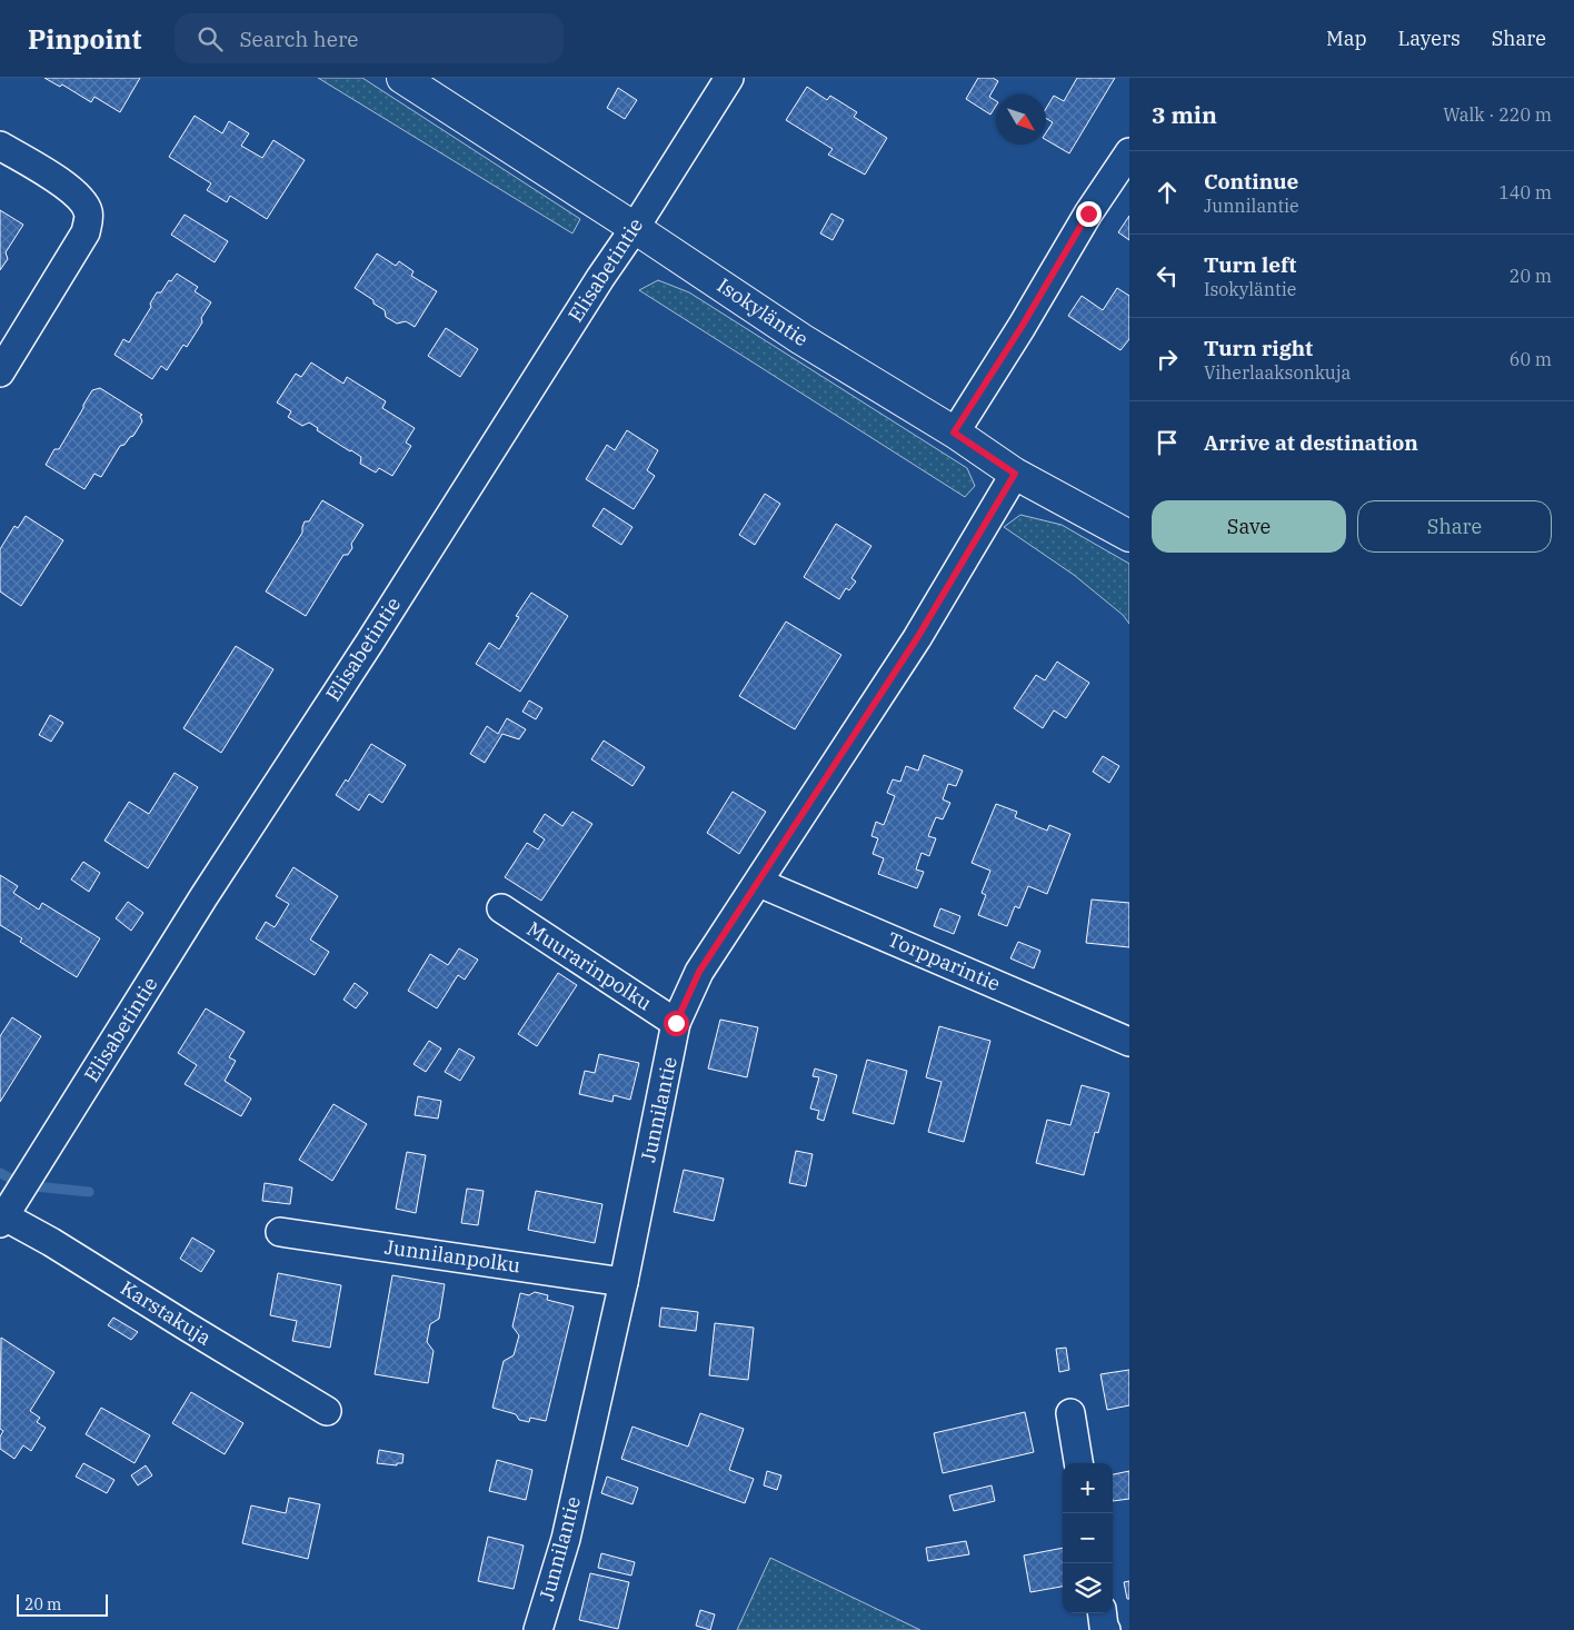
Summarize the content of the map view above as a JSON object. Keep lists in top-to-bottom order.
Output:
{
  "streets": {
    "street": [
      "Elisabetintie",
      "Isokyläntie",
      "Torpparintie",
      "Muurarinpolku",
      "Junnilantie",
      "Junnilanpolku",
      "Karstakuja"
    ]
  },
  "crossings": [
    ["Elisabetintie", "Isokyläntie"],
    ["Elisabetintie", "Karstakuja"],
    ["Isokyläntie", "Junnilantie"],
    ["Torpparintie", "Junnilantie"],
    ["Muurarinpolku", "Junnilantie"],
    ["Junnilantie", "Junnilanpolku"]
  ],
  "scale_bar": "20 m",
  "north": "bottom right",
  "page": {
    "header": "Pinpoint",
    "search": "Search here",
    "nav": ["Map", "Layers", "Share"],
    "heading": ["3 min", "Walk · 220 m"],
    "list": [
      ["Continue", "Junnilantie", "140 m"],
      ["Turn left", "Isokyläntie", "20 m"],
      ["Turn right", "Viherlaaksonkuja", "60 m"],
      "Arrive at destination"
    ],
    "buttons": ["Save", "Share"],
    "map_buttons": ["+", "−"],
    "scale": "20 m"
  }
}
